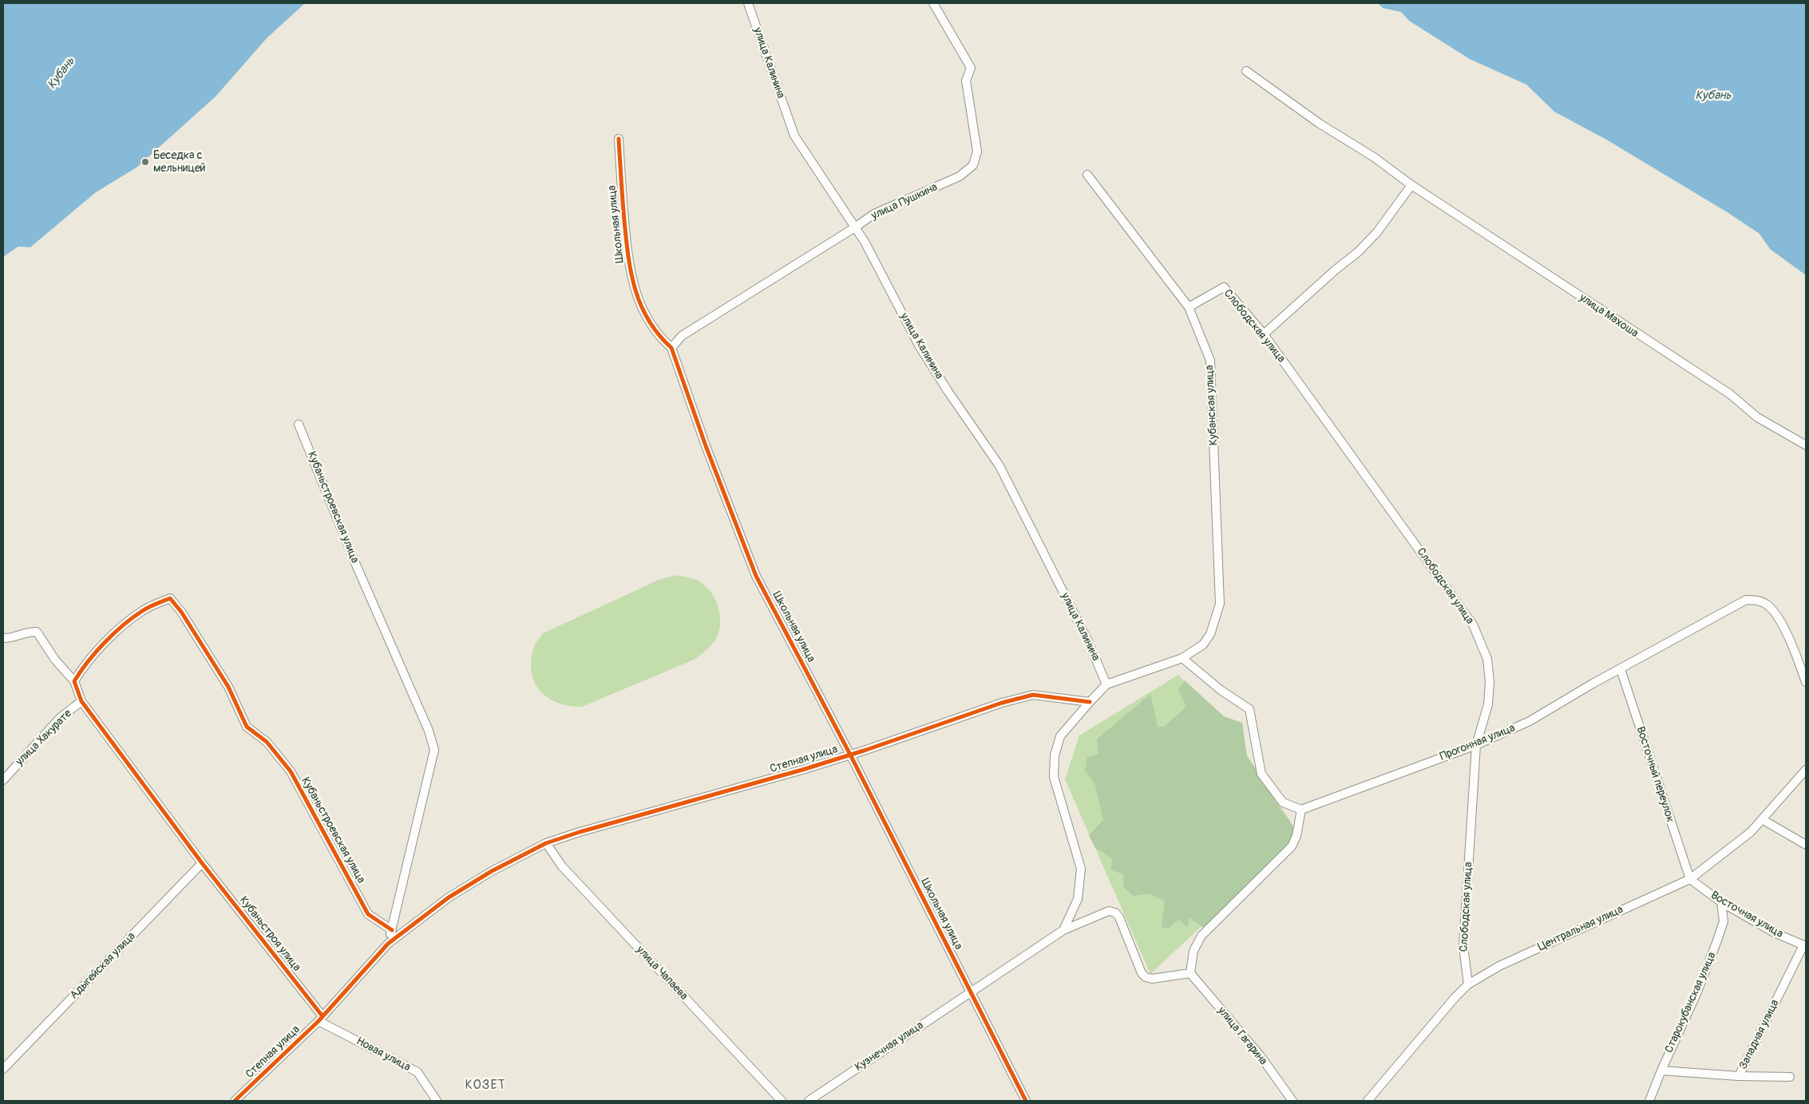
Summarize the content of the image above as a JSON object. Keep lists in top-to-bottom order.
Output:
{
  "streets": {
    "street": [
      "улица Калинина",
      "улица Пушкина",
      "Школьная улица",
      "улица Махоша",
      "Слободская улица",
      "Кубанская улица",
      "Кубаньстроевская улица",
      "улица Хакурате",
      "Прогонная улица",
      "Степная улица",
      "Восточный переулок",
      "Восточная улица",
      "Центральная улица",
      "Кубаньстроя улица",
      "Адыгейская улица",
      "улица Чапаева",
      "Старокубанская улица",
      "Западная улица",
      "улица Гагарина",
      "Кузнечная улица",
      "Новая улица"
    ]
  },
  "crossings": [
    ["улица Калинина", "улица Пушкина"],
    ["улица Калинина", "Кубанская улица"],
    ["улица Пушкина", "Школьная улица"],
    ["Школьная улица", "Степная улица"],
    ["Школьная улица", "Кузнечная улица"],
    ["Слободская улица", "Кубанская улица"],
    ["Слободская улица", "Прогонная улица"],
    ["Слободская улица", "Центральная улица"],
    ["Кубаньстроевская улица", "улица Хакурате"],
    ["Кубаньстроевская улица", "Степная улица"],
    ["улица Хакурате", "Кубаньстроя улица"],
    ["Прогонная улица", "Восточный переулок"],
    ["Степная улица", "Кубаньстроя улица"],
    ["Степная улица", "улица Чапаева"],
    ["Степная улица", "Новая улица"],
    ["Восточный переулок", "Восточная улица"],
    ["Восточный переулок", "Центральная улица"],
    ["Восточная улица", "Центральная улица"],
    ["Восточная улица", "Старокубанская улица"],
    ["Восточная улица", "Западная улица"],
    ["Кубаньстроя улица", "Адыгейская улица"],
    ["Кубаньстроя улица", "Новая улица"],
    ["Старокубанская улица", "Западная улица"],
    ["улица Гагарина", "Кузнечная улица"]
  ],
  "districts": ["КОЗЕТ"],
  "water": ["Кубань"],
  "places": ["Беседка с мельницей"]
}
